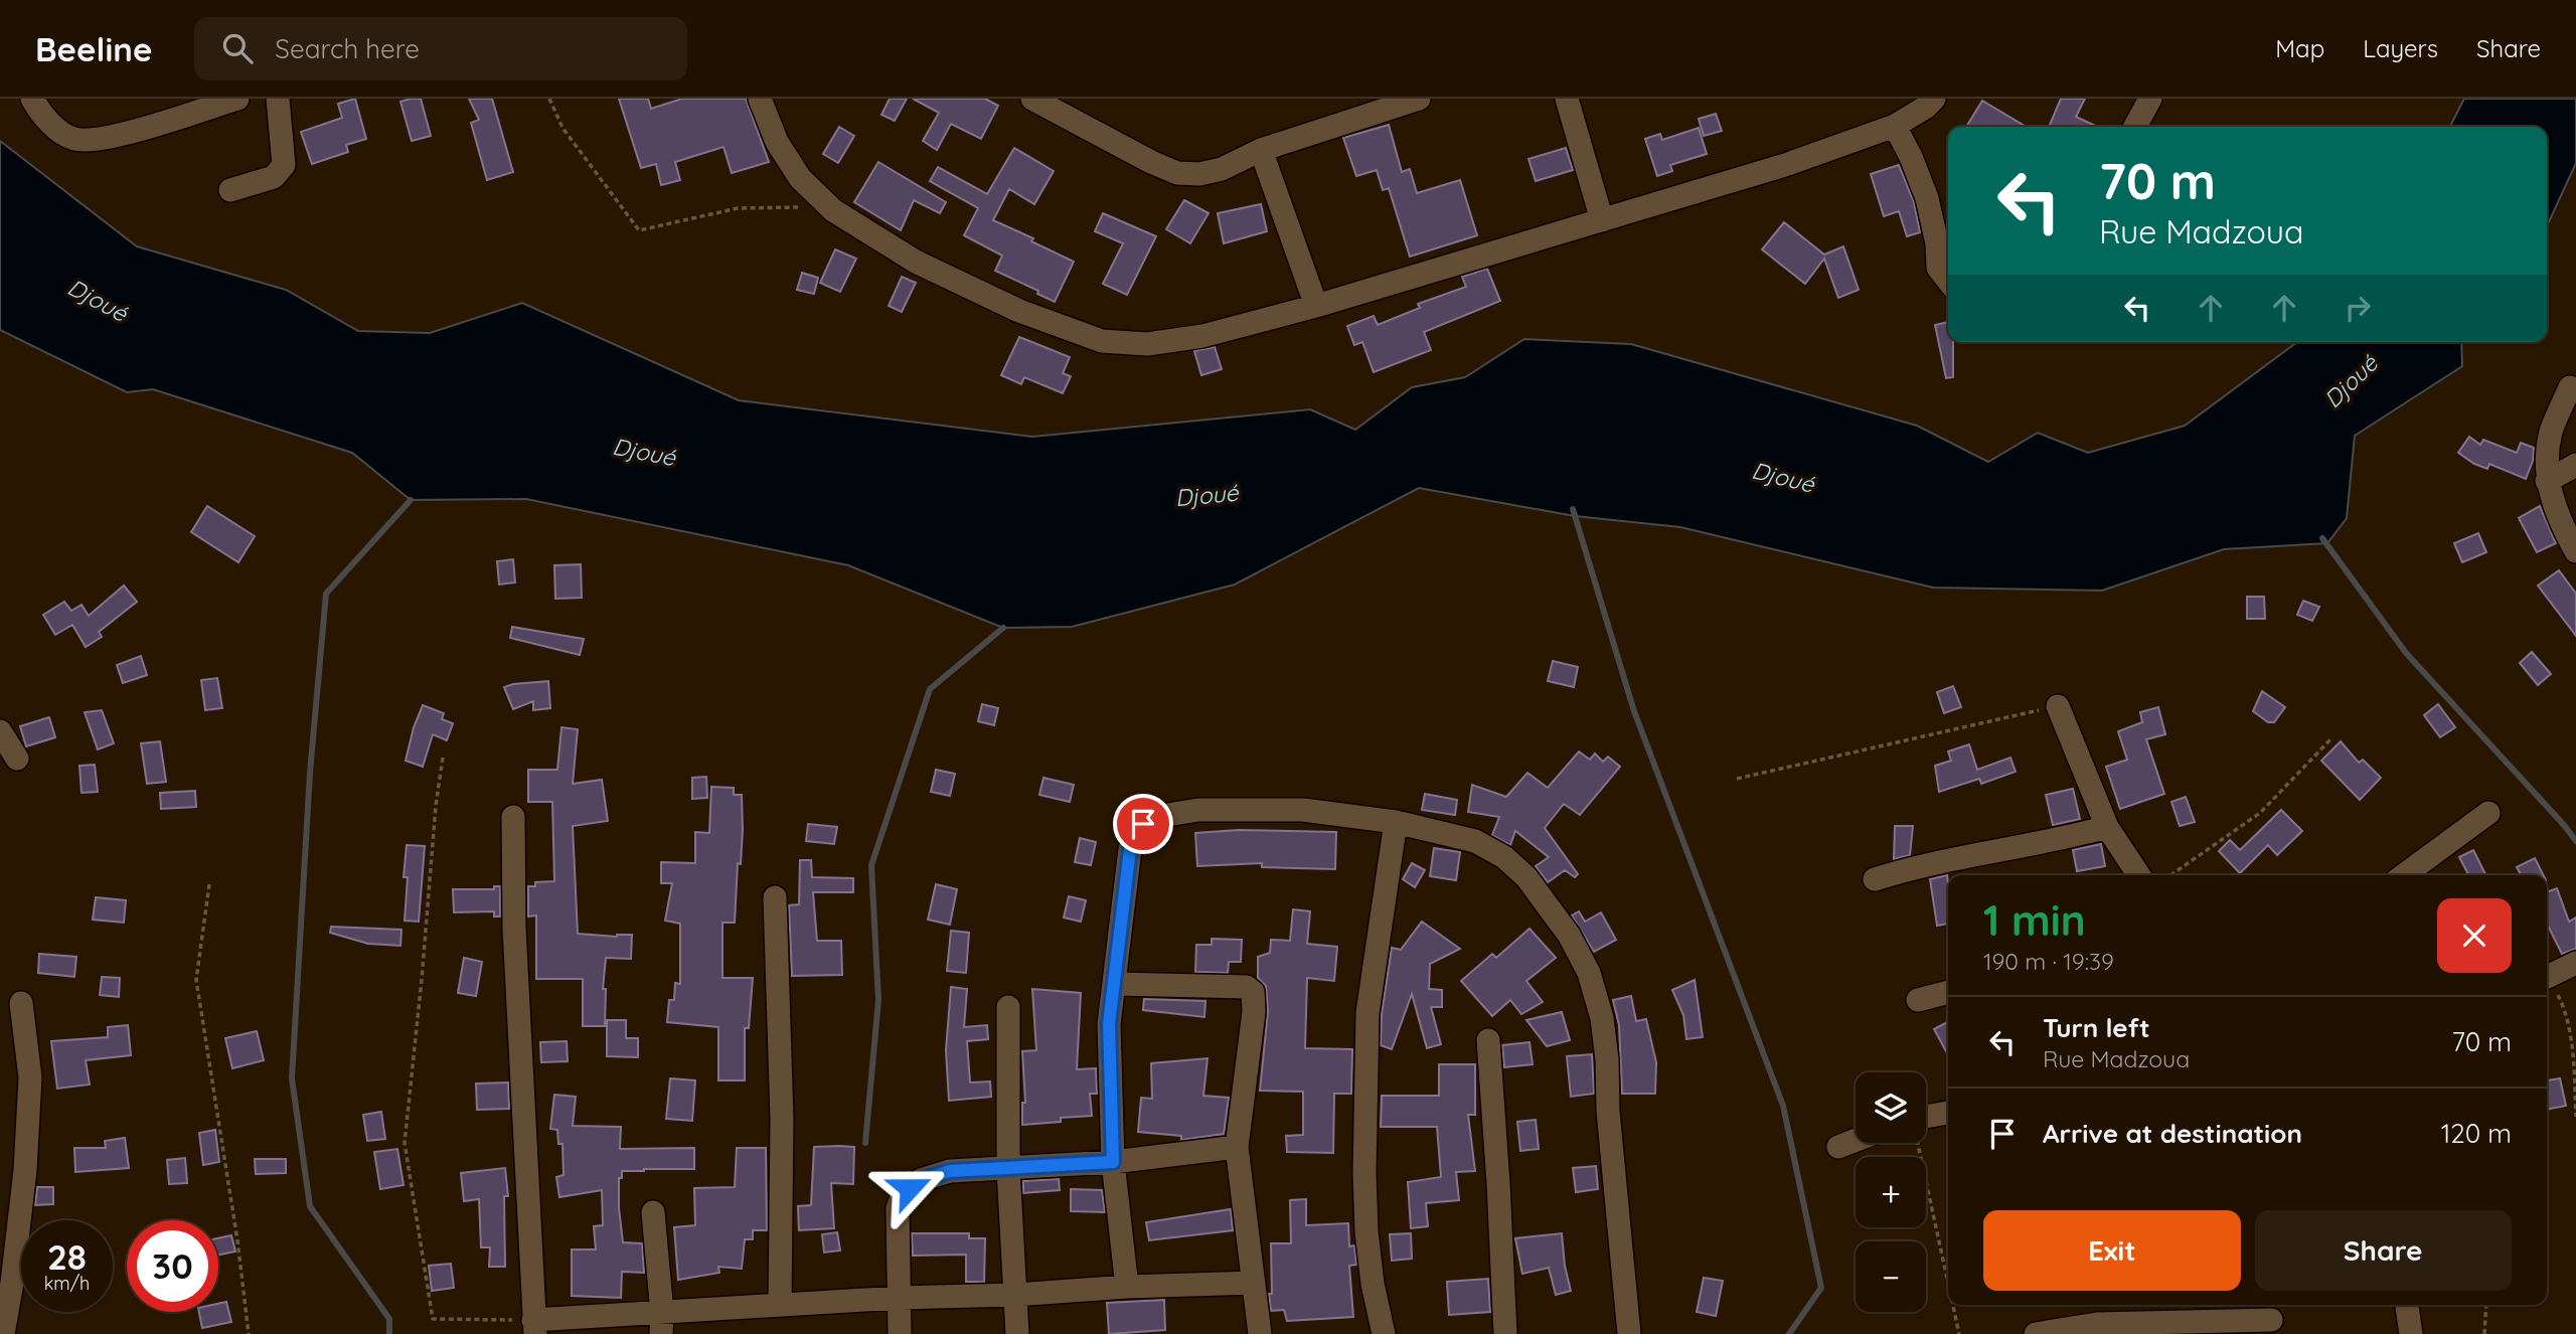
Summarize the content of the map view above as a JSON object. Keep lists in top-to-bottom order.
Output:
{
  "water": ["Djoué"],
  "page": {
    "header": "Beeline",
    "search": "Search here",
    "nav": ["Map", "Layers", "Share"],
    "turn": ["70 m", "Rue Madzoua"],
    "heading": ["1 min", "190 m · 19:39"],
    "list": [
      {
        "name": "Turn left",
        "note": "Rue Madzoua",
        "value": "70 m"
      },
      {
        "name": "Arrive at destination",
        "value": "120 m"
      }
    ],
    "map_buttons": ["+", "−"],
    "buttons": ["Exit", "Share"],
    "speed": "28 km/h",
    "limit": "30"
  }
}
